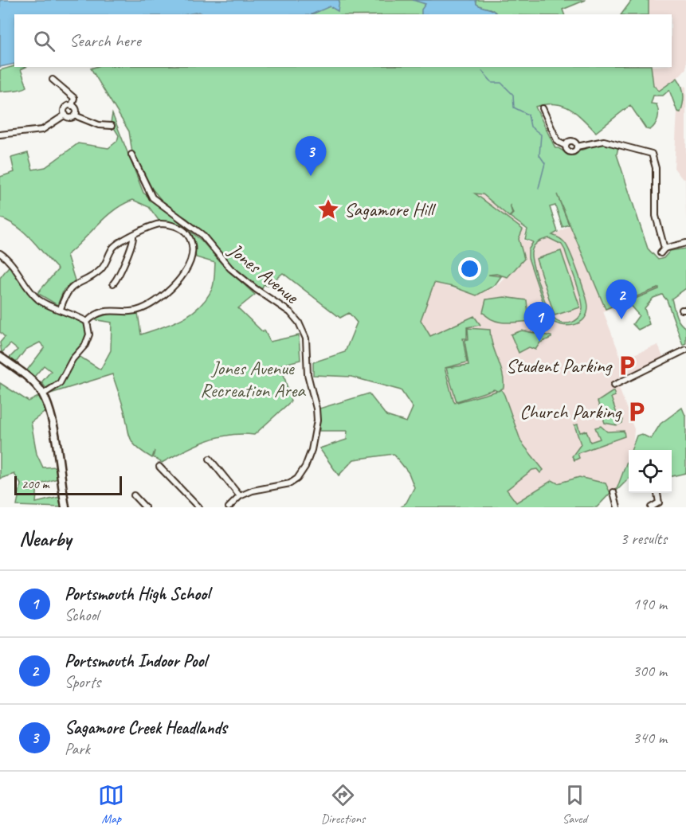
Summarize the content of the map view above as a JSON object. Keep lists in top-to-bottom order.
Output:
{
  "streets": {
    "street": ["Jones Avenue"]
  },
  "parks": ["Jones Avenue Recreation Area"],
  "places": {
    "place": ["Sagamore Hill"],
    "parking": ["Student Parking", "Church Parking"]
  },
  "scale_bar": "200 m",
  "page": {
    "search": "Search here",
    "pins": ["3", "2", "1"],
    "scale": "200 m",
    "heading": ["Nearby", "3 results"],
    "list": [
      {
        "mark": "1",
        "name": "Portsmouth High School",
        "note": "School",
        "value": "190 m"
      },
      {
        "mark": "2",
        "name": "Portsmouth Indoor Pool",
        "note": "Sports",
        "value": "300 m"
      },
      {
        "mark": "3",
        "name": "Sagamore Creek Headlands",
        "note": "Park",
        "value": "340 m"
      }
    ],
    "nav": ["Map", "Directions", "Saved"]
  }
}
